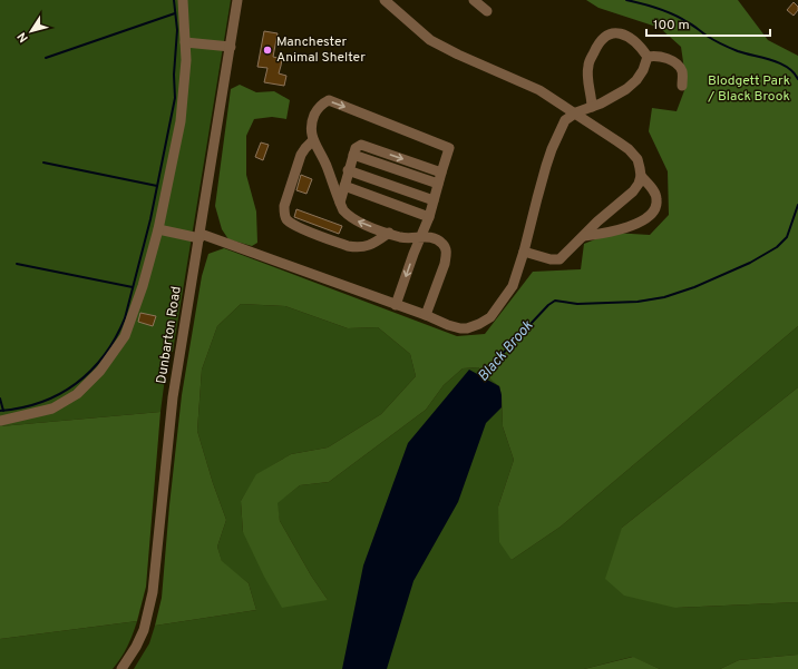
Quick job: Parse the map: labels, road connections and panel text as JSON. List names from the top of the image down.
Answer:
{
  "streets": {
    "street": ["Dunbarton Road"]
  },
  "water": ["Black Brook"],
  "parks": ["Blodgett Park / Black Brook"],
  "places": ["Manchester Animal Shelter"],
  "scale_bar": "100 m",
  "north": "bottom left"
}
